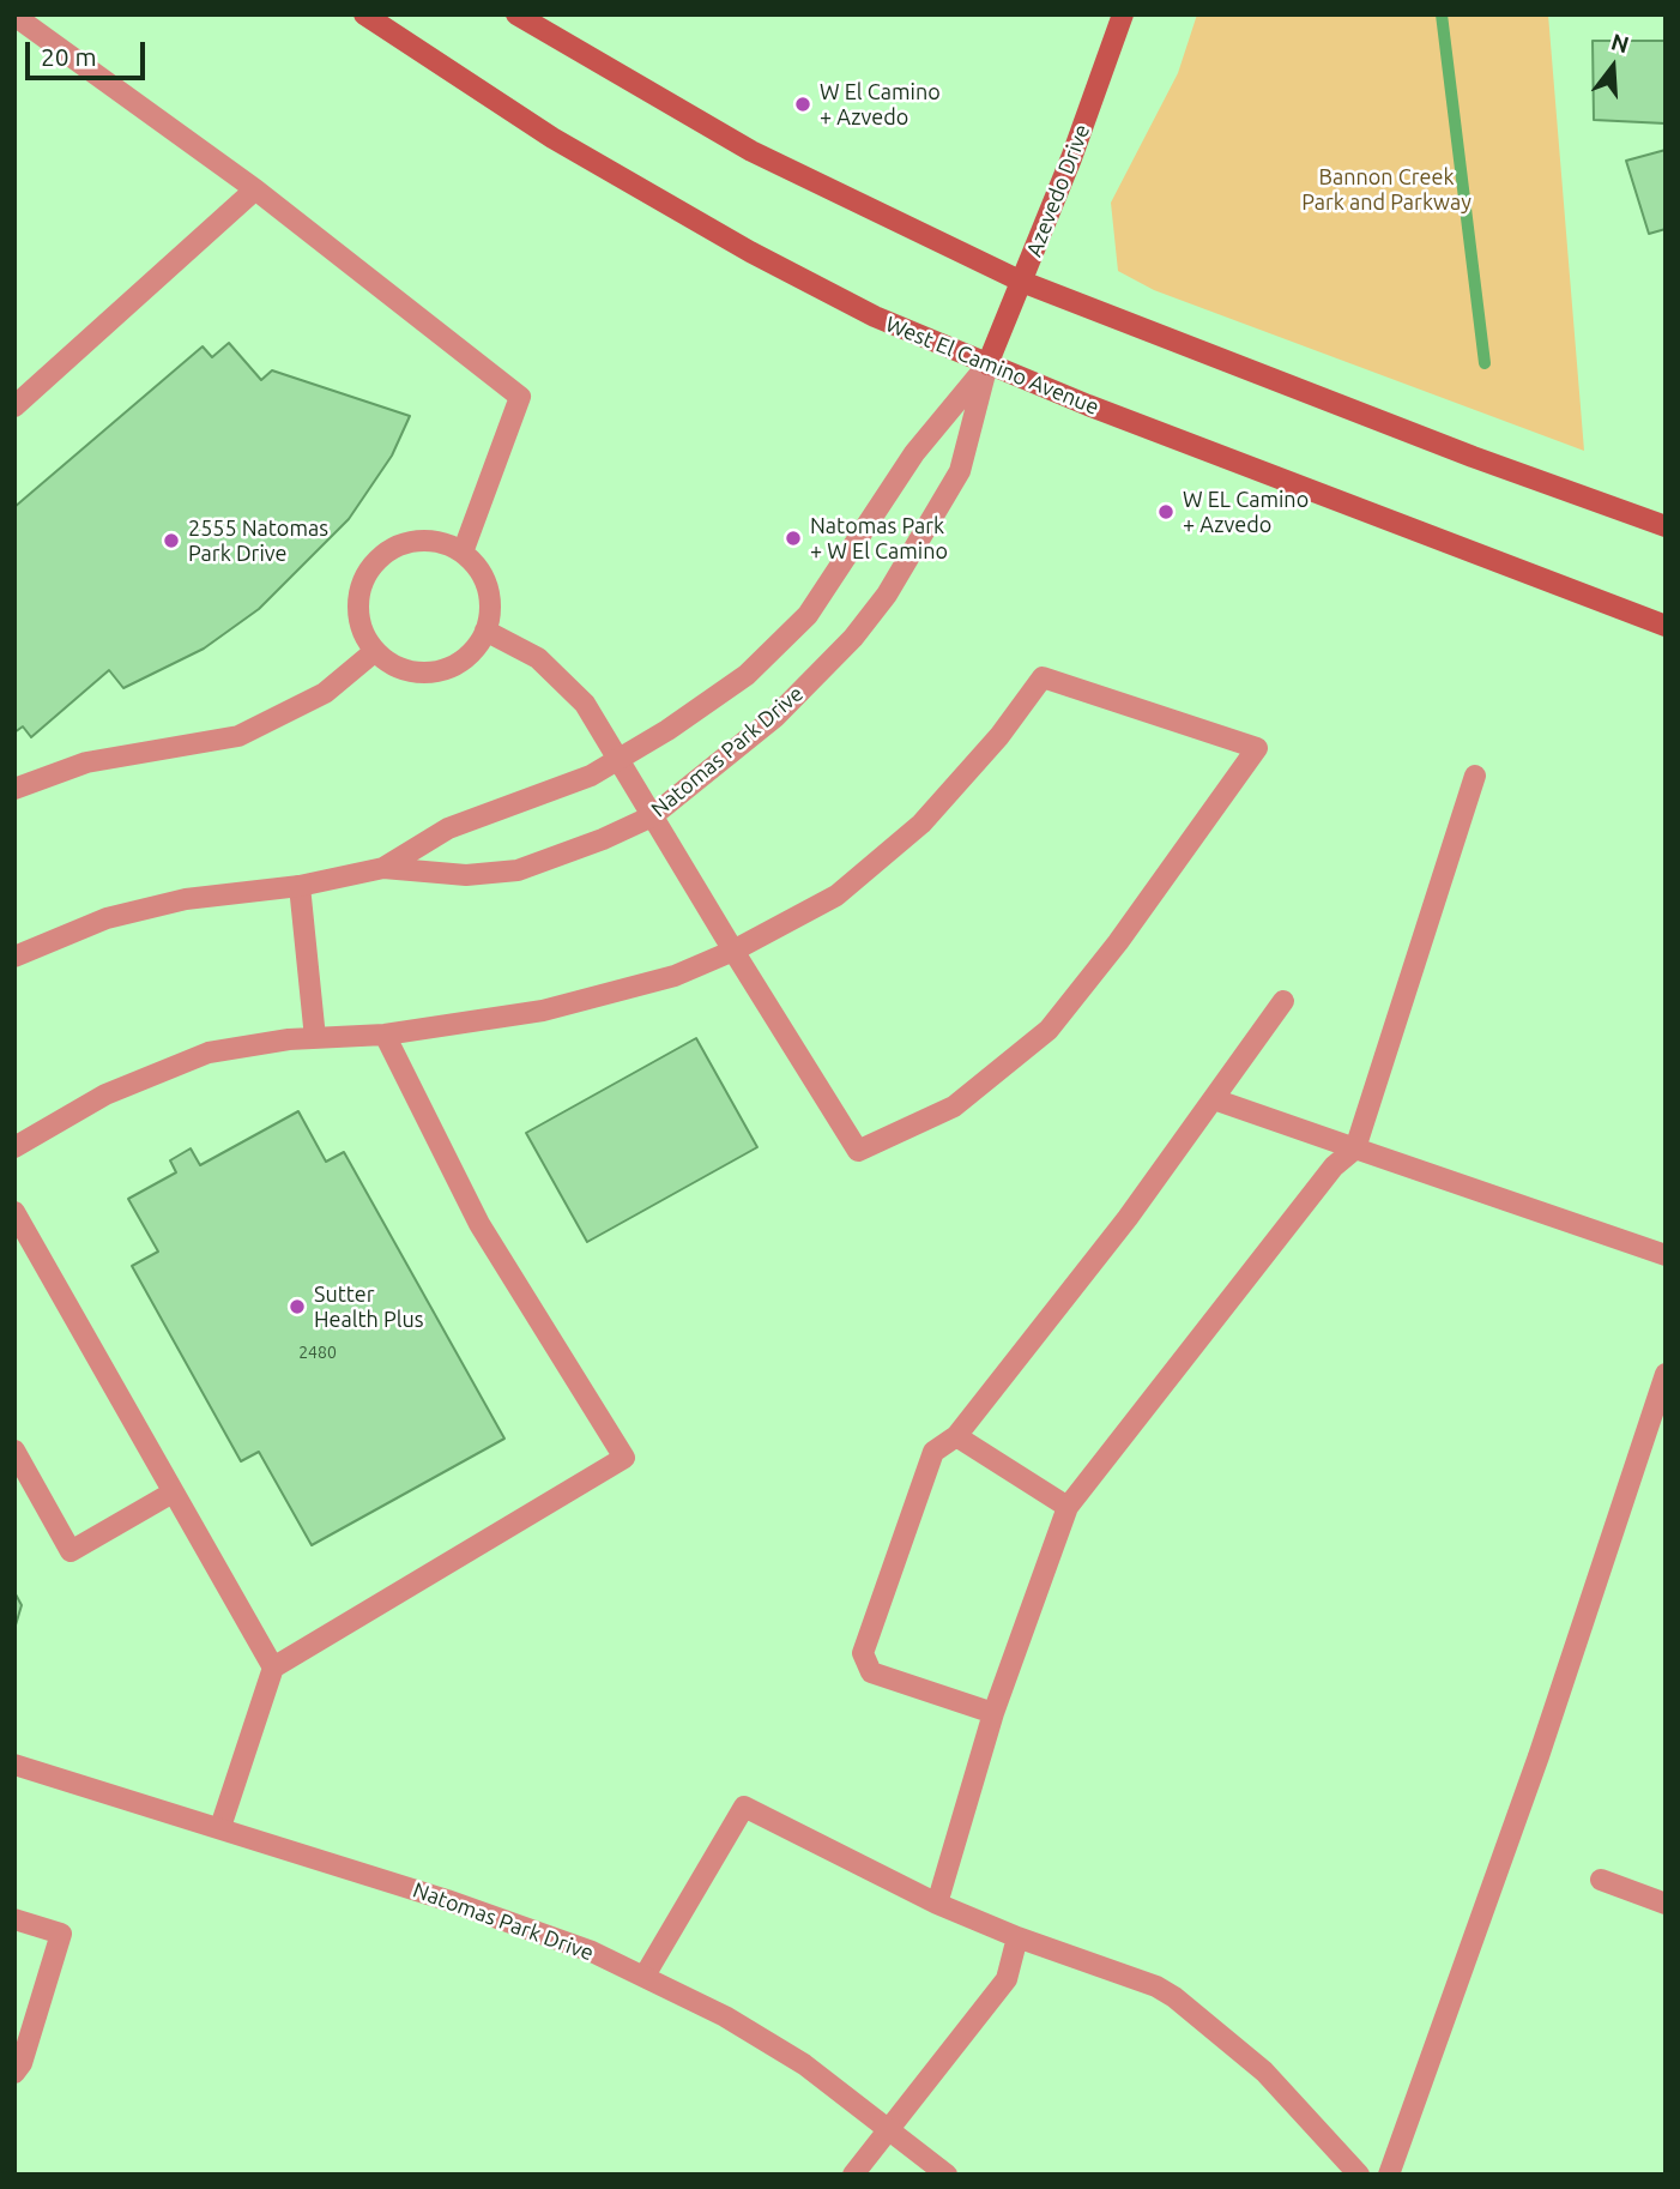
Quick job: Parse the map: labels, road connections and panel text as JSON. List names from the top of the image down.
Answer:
{
  "streets": {
    "main road": ["Azevedo Drive", "West El Camino Avenue"],
    "street": ["Natomas Park Drive"]
  },
  "crossings": [
    ["Azevedo Drive", "West El Camino Avenue"],
    ["Azevedo Drive", "Natomas Park Drive"],
    ["West El Camino Avenue", "Natomas Park Drive"]
  ],
  "parks": ["Bannon Creek Park and Parkway"],
  "places": [
    "W El Camino + Azvedo",
    "W EL Camino + Azvedo",
    "Natomas Park + W El Camino",
    "2555 Natomas Park Drive",
    "Sutter Health Plus"
  ],
  "house_numbers": ["2480"],
  "scale_bar": "20 m",
  "north": "top"
}
